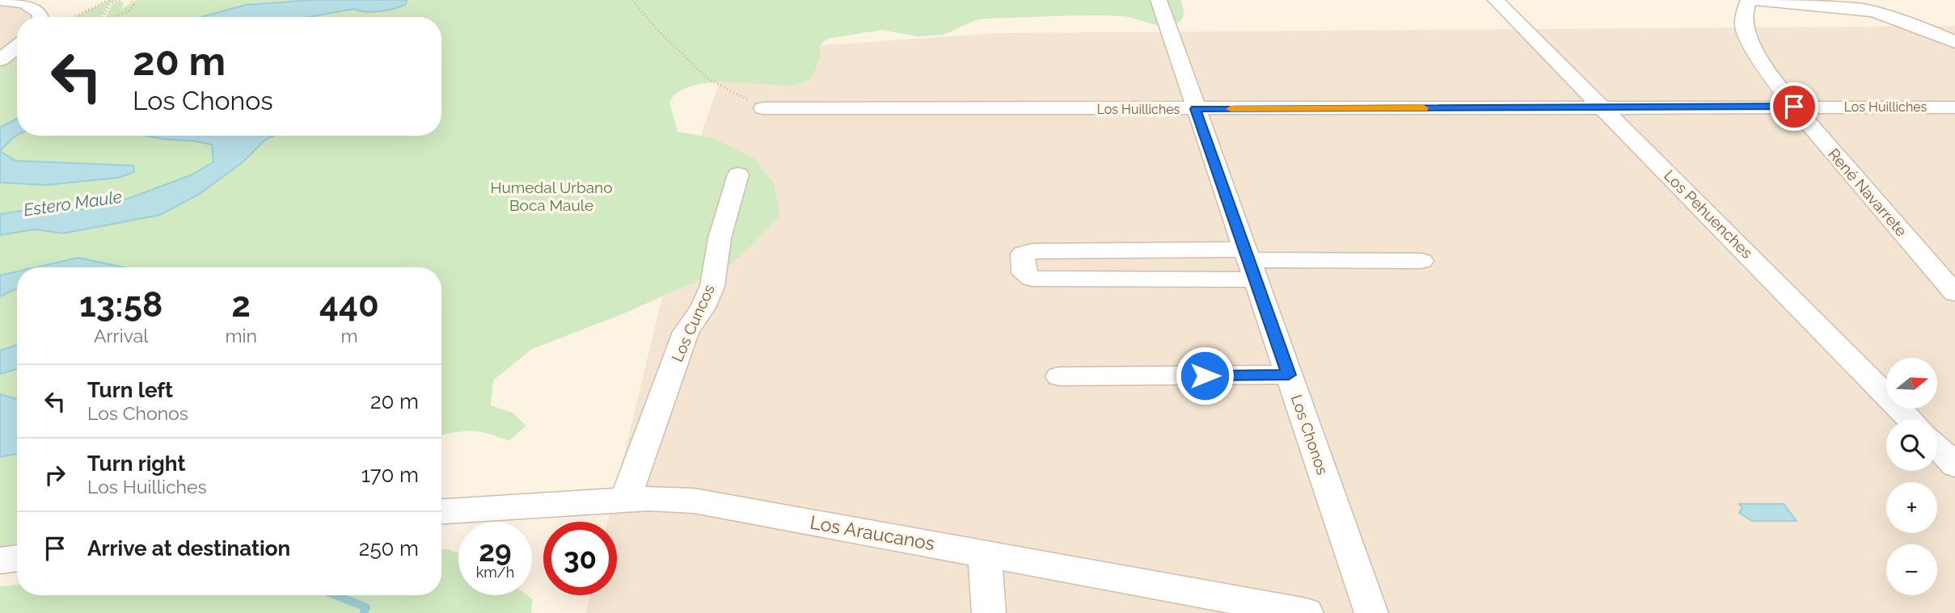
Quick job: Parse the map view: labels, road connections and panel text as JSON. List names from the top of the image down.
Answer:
{
  "streets": {
    "street": [
      "Los Huilliches",
      "René Navarrete",
      "Los Pehuenches",
      "Los Cuncos",
      "Los Chonos",
      "Los Araucanos"
    ]
  },
  "crossings": [
    ["Los Huilliches", "René Navarrete"],
    ["Los Huilliches", "Los Pehuenches"],
    ["Los Huilliches", "Los Chonos"],
    ["Los Cuncos", "Los Araucanos"]
  ],
  "water": ["Estero Maule"],
  "parks": ["Humedal Urbano Boca Maule"],
  "north": "right",
  "page": {
    "turn": ["20 m", "Los Chonos"],
    "eta": [
      "13:58",
      "Arrival",
      "2",
      "min",
      "440",
      "m"
    ],
    "map_buttons": ["+", "−"],
    "list": [
      {
        "name": "Turn left",
        "note": "Los Chonos",
        "value": "20 m"
      },
      {
        "name": "Turn right",
        "note": "Los Huilliches",
        "value": "170 m"
      },
      {
        "name": "Arrive at destination",
        "value": "250 m"
      }
    ],
    "speed": "29 km/h",
    "limit": "30"
  }
}
